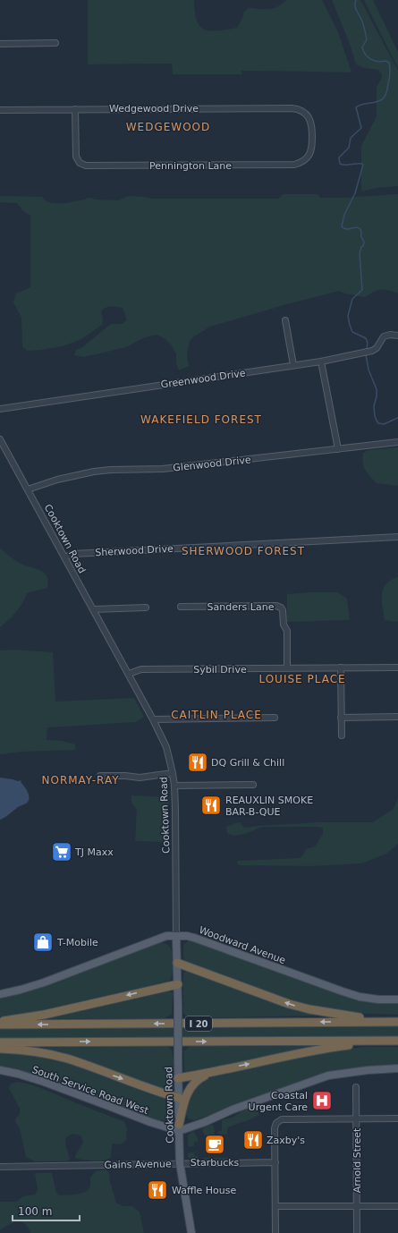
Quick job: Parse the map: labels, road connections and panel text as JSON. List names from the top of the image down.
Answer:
{
  "streets": {
    "highway": ["I 20"],
    "main road": ["Cooktown Road", "Woodward Avenue", "South Service Road West"],
    "street": [
      "Wedgewood Drive",
      "Pennington Lane",
      "Greenwood Drive",
      "Glenwood Drive",
      "Sherwood Drive",
      "Sanders Lane",
      "Sybil Drive",
      "Arnold Street",
      "Gains Avenue"
    ]
  },
  "crossings": [
    ["Wedgewood Drive", "Pennington Lane"],
    ["Glenwood Drive", "Cooktown Road"],
    ["Cooktown Road", "Sherwood Drive"],
    ["Cooktown Road", "Sybil Drive"],
    ["Cooktown Road", "Woodward Avenue"],
    ["Cooktown Road", "South Service Road West"],
    ["Cooktown Road", "Gains Avenue"],
    ["Sanders Lane", "Sybil Drive"]
  ],
  "districts": [
    "WEDGEWOOD",
    "WAKEFIELD FOREST",
    "SHERWOOD FOREST",
    "LOUISE PLACE",
    "CAITLIN PLACE",
    "NORMAY-RAY"
  ],
  "places": {
    "restaurant": [
      "DQ Grill & Chill",
      "REAUXLIN SMOKE BAR-B-QUE",
      "Zaxby's",
      "Waffle House"
    ],
    "supermarket": ["TJ Maxx"],
    "shop": ["T-Mobile"],
    "hospital": ["Coastal Urgent Care"],
    "cafe": ["Starbucks"]
  },
  "scale_bar": "100 m"
}
